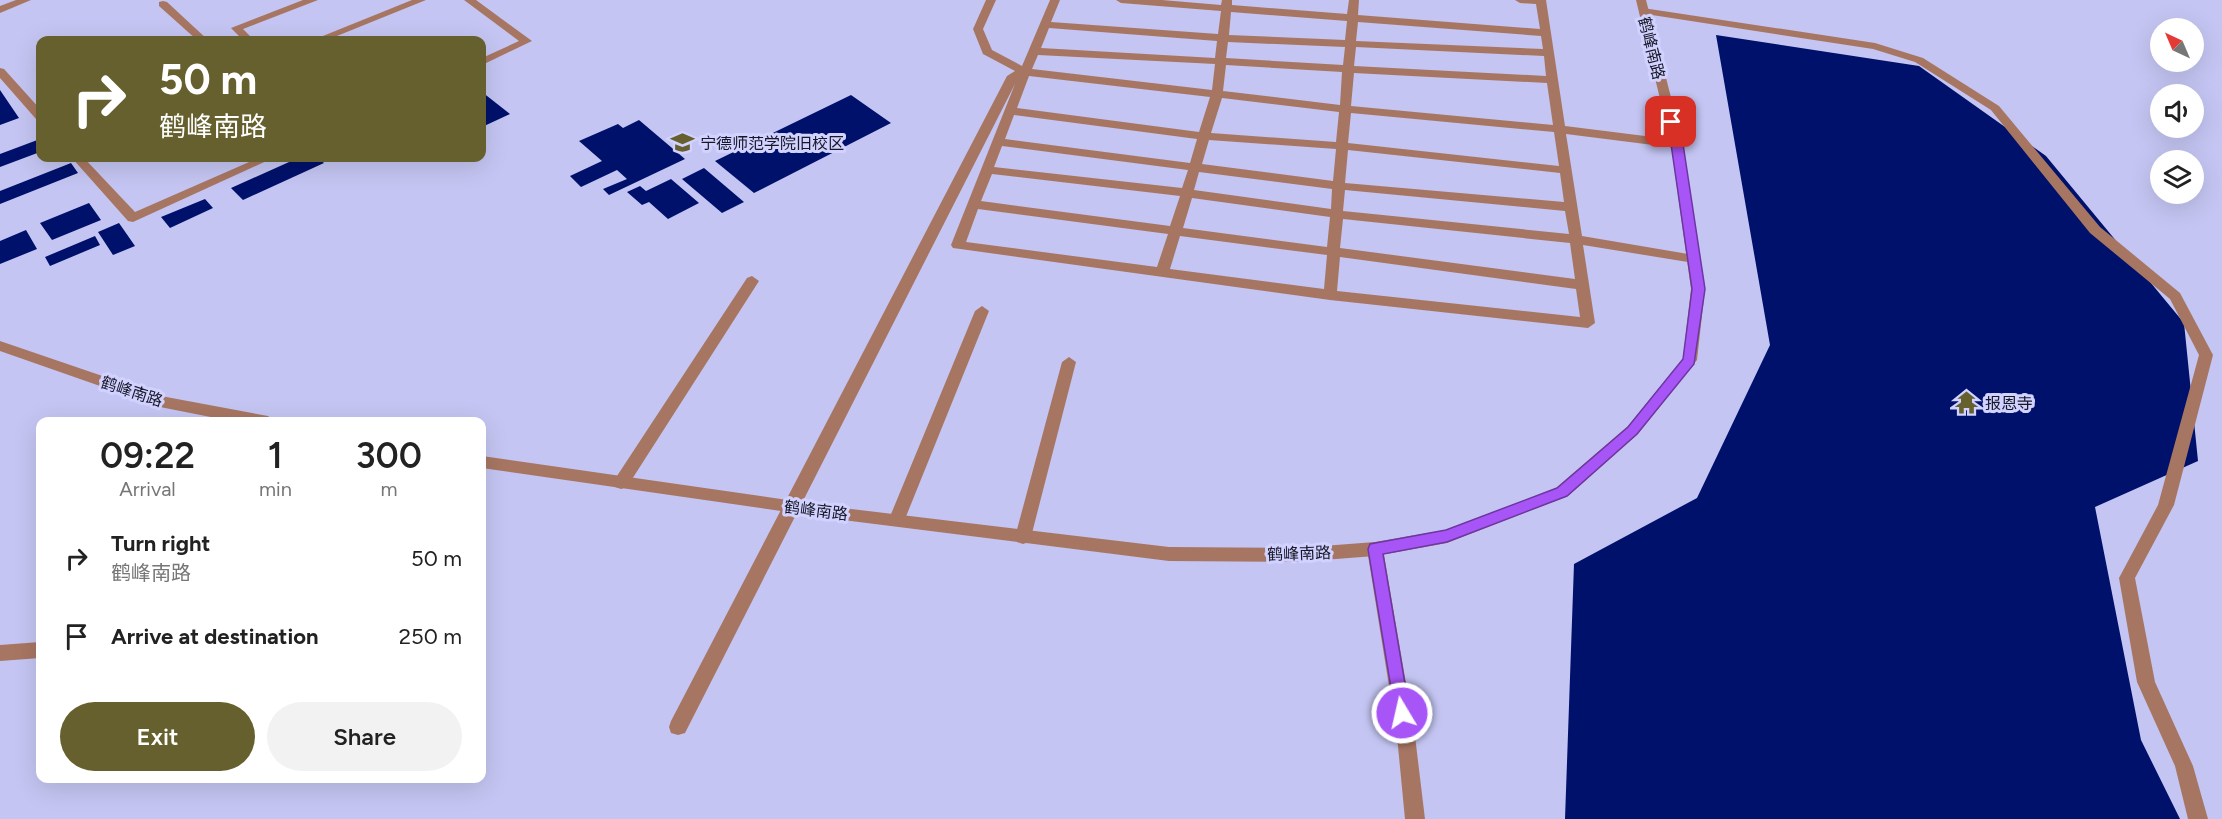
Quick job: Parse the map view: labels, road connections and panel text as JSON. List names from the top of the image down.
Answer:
{
  "streets": {
    "street": ["鹤峰南路"]
  },
  "places": {
    "school or university": ["宁德师范学院旧校区"],
    "temple": ["报恩寺"]
  },
  "north": "top left",
  "page": {
    "turn": ["50 m", "鹤峰南路"],
    "eta": [
      "09:22",
      "Arrival",
      "1",
      "min",
      "300",
      "m"
    ],
    "list": [
      {
        "name": "Turn right",
        "note": "鹤峰南路",
        "value": "50 m"
      },
      {
        "name": "Arrive at destination",
        "value": "250 m"
      }
    ],
    "buttons": ["Exit", "Share"]
  }
}
